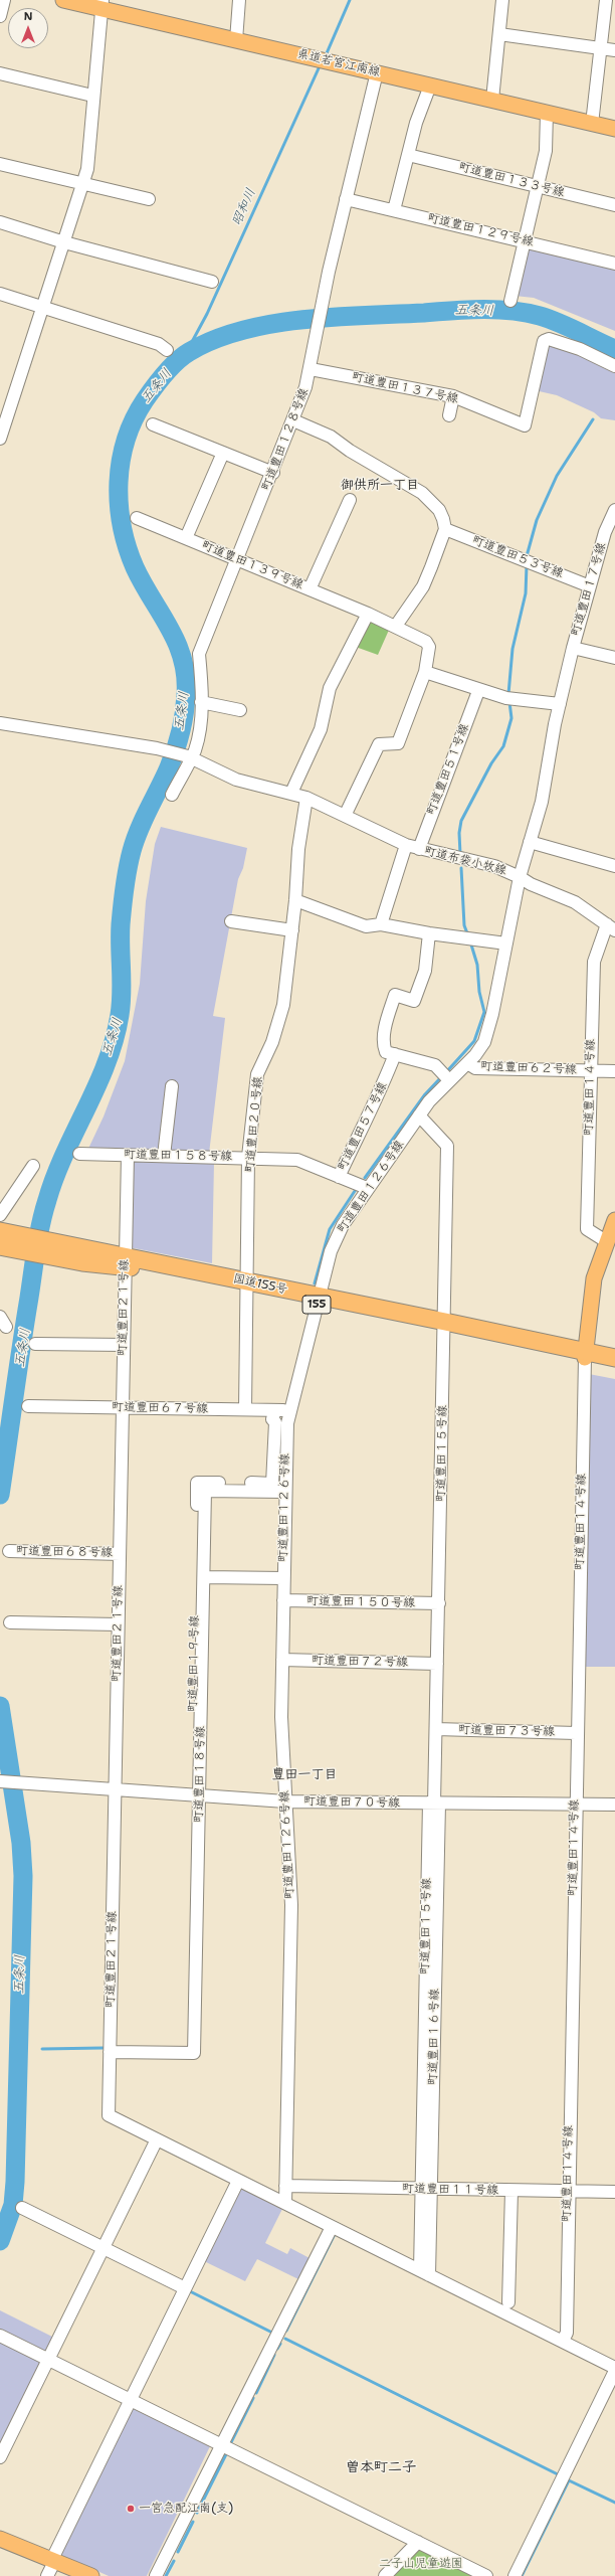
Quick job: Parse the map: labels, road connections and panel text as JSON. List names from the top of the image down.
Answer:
{
  "streets": {
    "highway": ["国道155号", "155"],
    "main road": ["県道若宮江南線"],
    "street": [
      "町道豊田１３３号線",
      "町道豊田１２９号線",
      "町道豊田１３７号線",
      "町道豊田１２８号線",
      "町道豊田５３号線",
      "町道豊田１３９号線",
      "町道豊田１７号線",
      "町道豊田５１号線",
      "町道布袋小牧線",
      "町道豊田６２号線",
      "町道豊田１４号線",
      "町道豊田２０号線",
      "町道豊田５７号線",
      "町道豊田１５８号線",
      "町道豊田１２６号線",
      "町道豊田２１号線",
      "町道豊田６７号線",
      "町道豊田１５号線",
      "町道豊田６８号線",
      "町道豊田１５０号線",
      "町道豊田７２号線",
      "町道豊田１９号線",
      "町道豊田７３号線",
      "町道豊田１８号線",
      "町道豊田７０号線",
      "町道豊田１１号線"
    ]
  },
  "crossings": [
    ["県道若宮江南線", "町道豊田１２８号線"],
    ["町道豊田１２９号線", "町道豊田１２８号線"],
    ["町道豊田１３７号線", "町道豊田１２８号線"],
    ["町道豊田１２８号線", "町道豊田１３９号線"],
    ["町道豊田１２８号線", "町道布袋小牧線"],
    ["町道豊田５３号線", "町道豊田１７号線"],
    ["町道豊田１７号線", "町道布袋小牧線"],
    ["町道豊田５１号線", "町道布袋小牧線"],
    ["町道布袋小牧線", "町道豊田２０号線"],
    ["町道布袋小牧線", "町道豊田１２６号線"],
    ["町道豊田６２号線", "町道豊田１４号線"],
    ["町道豊田６２号線", "町道豊田１２６号線"],
    ["町道豊田１４号線", "国道155号"],
    ["町道豊田１４号線", "町道豊田７３号線"],
    ["町道豊田１４号線", "町道豊田７０号線"],
    ["町道豊田１４号線", "町道豊田１１号線"],
    ["町道豊田２０号線", "町道豊田１５８号線"],
    ["町道豊田２０号線", "国道155号"],
    ["町道豊田２０号線", "町道豊田６７号線"],
    ["町道豊田５７号線", "町道豊田１５８号線"],
    ["町道豊田１５８号線", "町道豊田１２６号線"],
    ["町道豊田１５８号線", "町道豊田２１号線"],
    ["町道豊田１２６号線", "国道155号"],
    ["町道豊田１２６号線", "町道豊田６７号線"],
    ["町道豊田１２６号線", "町道豊田１５号線"],
    ["町道豊田１２６号線", "町道豊田１５０号線"],
    ["町道豊田１２６号線", "町道豊田７２号線"],
    ["町道豊田１２６号線", "町道豊田１８号線"],
    ["町道豊田１２６号線", "町道豊田７０号線"],
    ["町道豊田１２６号線", "町道豊田１１号線"],
    ["国道155号", "町道豊田２１号線"],
    ["国道155号", "町道豊田１５号線"],
    ["町道豊田２１号線", "町道豊田６７号線"],
    ["町道豊田２１号線", "町道豊田６８号線"],
    ["町道豊田２１号線", "町道豊田１８号線"],
    ["町道豊田２１号線", "町道豊田７０号線"],
    ["町道豊田６７号線", "町道豊田１９号線"],
    ["町道豊田１５号線", "町道豊田１５０号線"],
    ["町道豊田１５号線", "町道豊田７２号線"],
    ["町道豊田１５号線", "町道豊田７３号線"],
    ["町道豊田１５号線", "町道豊田７０号線"],
    ["町道豊田１５号線", "町道豊田１１号線"],
    ["町道豊田１９号線", "町道豊田１８号線"],
    ["町道豊田１９号線", "町道豊田７０号線"],
    ["町道豊田１８号線", "町道豊田７０号線"]
  ],
  "districts": ["御供所一丁目", "豊田一丁目", "曽本町二子"],
  "water": ["昭和川", "五条川"],
  "parks": ["二子山児童遊園"],
  "places": ["一宮急配江南(支)"],
  "north": "top"
}
